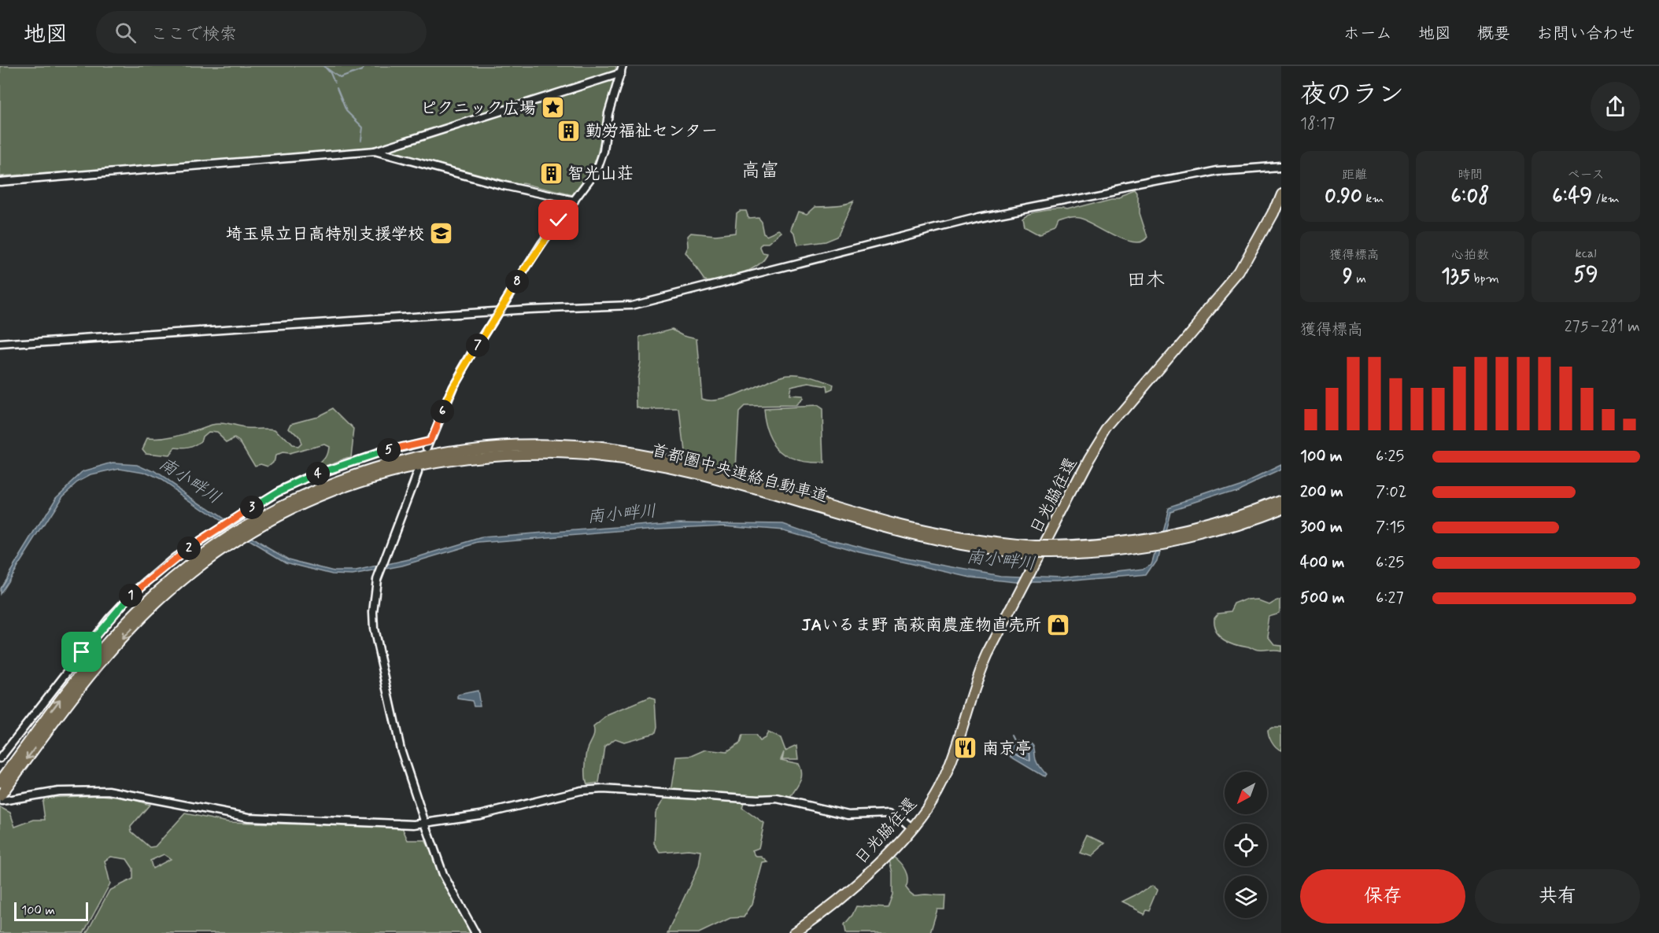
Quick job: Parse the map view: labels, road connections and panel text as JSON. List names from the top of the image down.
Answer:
{
  "streets": {
    "highway": ["首都圏中央連絡自動車道", "日光脇往還"]
  },
  "districts": ["高富", "田木"],
  "water": ["南小畔川"],
  "places": {
    "place": ["ピクニック広場"],
    "building": ["勤労福祉センター", "智光山荘"],
    "school or university": ["埼玉県立日高特別支援学校"],
    "shop": ["JAいるま野 高萩南農産物直売所"],
    "restaurant": ["南京亭"]
  },
  "scale_bar": "100 m",
  "north": "bottom left",
  "page": {
    "header": "地図",
    "search": "ここで検索",
    "nav": [
      "ホーム",
      "地図",
      "概要",
      "お問い合わせ"
    ],
    "heading": ["夜のラン", "18:17"],
    "stats": [
      ["距離", "0.90 km"],
      ["時間", "6:08"],
      ["ペース", "6:49 /km"],
      ["獲得標高", "9 m"],
      ["心拍数", "135 bpm"],
      ["kcal", "59"]
    ],
    "pins": [
      "8",
      "7",
      "6",
      "5",
      "4",
      "3",
      "2",
      "1"
    ],
    "chart": ["獲得標高", "275–281 m"],
    "list": [
      {
        "name": "100 m",
        "note": "6:25"
      },
      {
        "name": "200 m",
        "note": "7:02"
      },
      {
        "name": "300 m",
        "note": "7:15"
      },
      {
        "name": "400 m",
        "note": "6:25"
      },
      {
        "name": "500 m",
        "note": "6:27"
      }
    ],
    "buttons": ["保存", "共有"],
    "scale": "100 m"
  }
}
